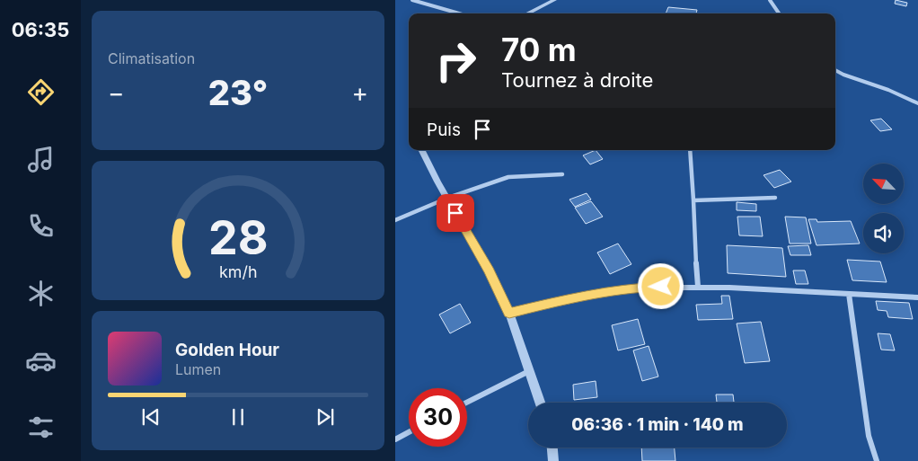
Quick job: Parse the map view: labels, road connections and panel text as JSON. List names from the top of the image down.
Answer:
{
  "north": "top left",
  "page": {
    "tabs": "06:35",
    "tile": "Climatisation",
    "turn": ["70 m", "Tournez à droite"],
    "heat": ["−", "23°", "+"],
    "then": "Puis",
    "song": ["Golden Hour", "Lumen"],
    "limit": "30",
    "trip": "06:36 · 1 min · 140 m",
    "gauge": ["28", "km/h"]
  }
}
